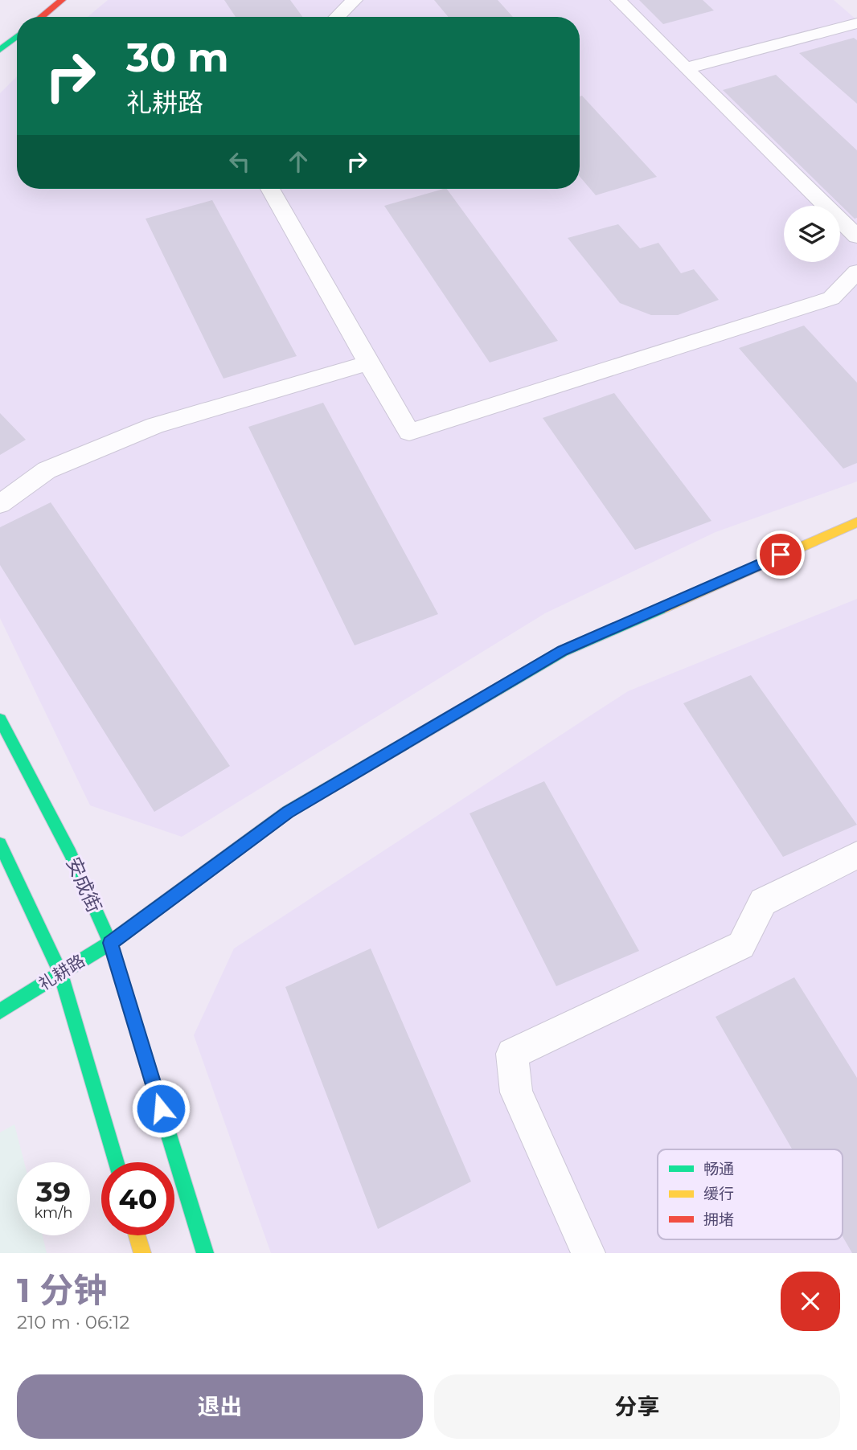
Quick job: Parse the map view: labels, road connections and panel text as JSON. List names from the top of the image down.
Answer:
{
  "streets": {
    "street": ["安成街", "礼耕路"]
  },
  "crossings": [
    ["安成街", "礼耕路"]
  ],
  "legend": ["畅通", "缓行", "拥堵"],
  "page": {
    "turn": ["30 m", "礼耕路"],
    "speed": "39 km/h",
    "limit": "40",
    "heading": ["1 分钟", "210 m · 06:12"],
    "buttons": ["退出", "分享"]
  }
}
